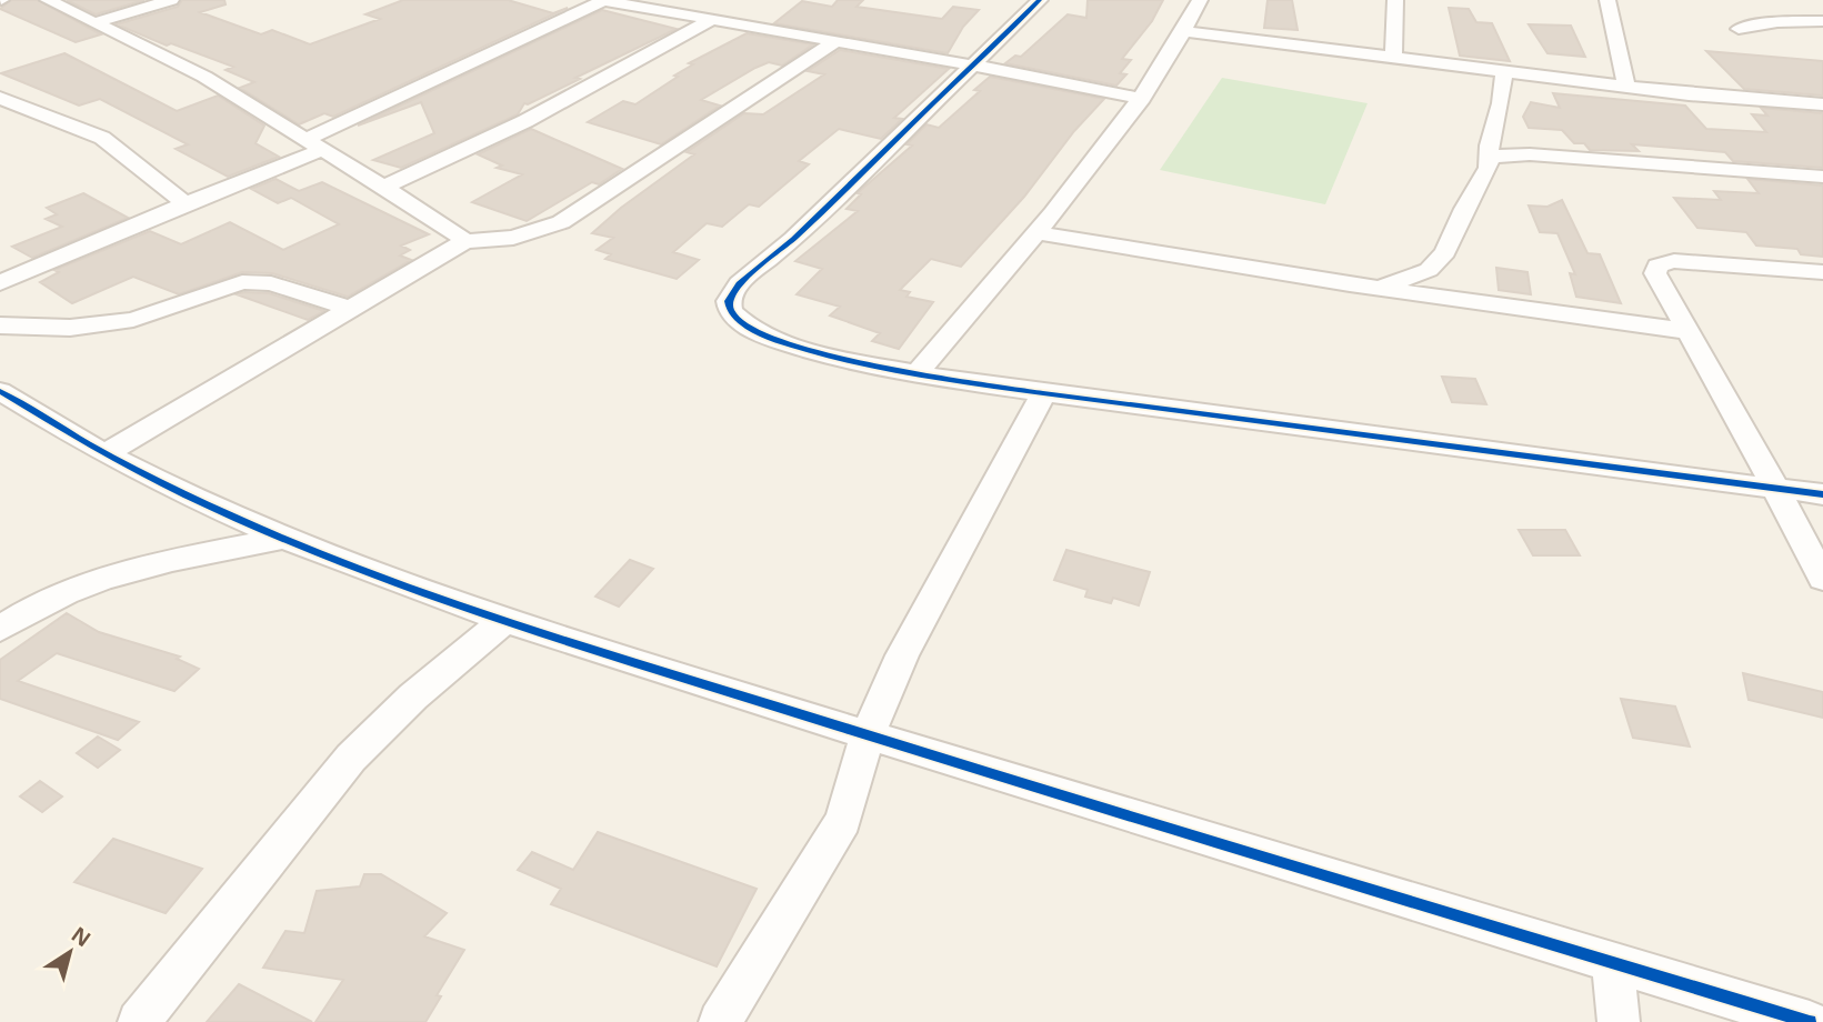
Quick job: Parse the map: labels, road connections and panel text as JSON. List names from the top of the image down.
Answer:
{
  "north": "top right"
}
